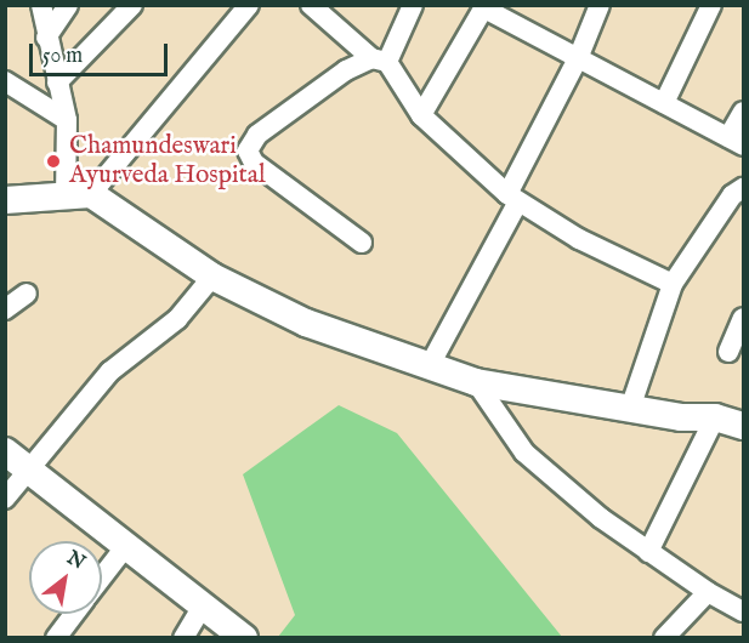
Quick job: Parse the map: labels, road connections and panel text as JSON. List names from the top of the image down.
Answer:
{
  "places": ["Chamundeswari Ayurveda Hospital"],
  "scale_bar": "50 m",
  "north": "top right"
}
